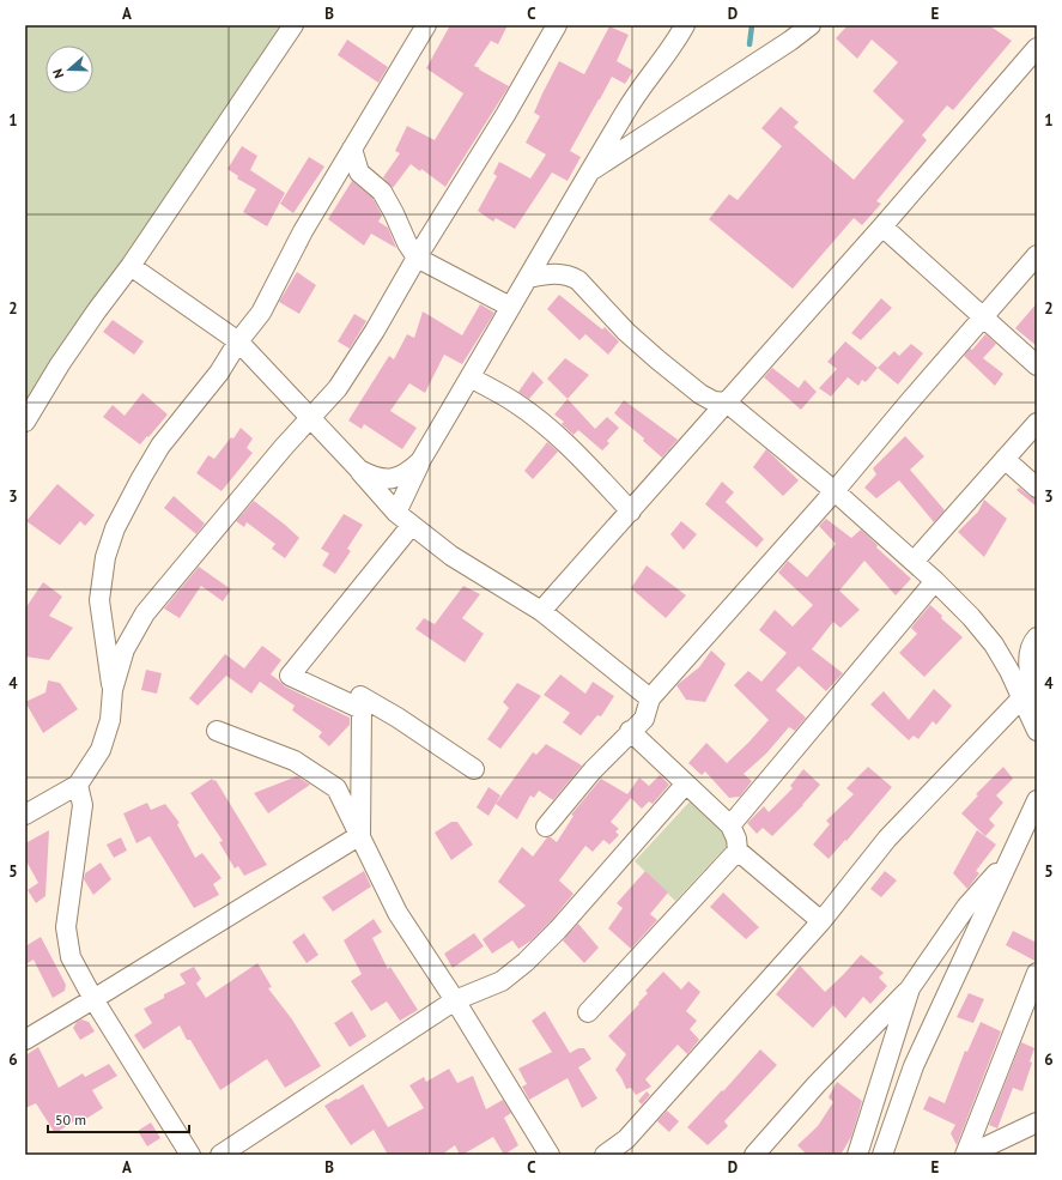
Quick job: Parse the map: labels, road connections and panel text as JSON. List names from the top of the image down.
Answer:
{
  "scale_bar": "50 m",
  "north": "left",
  "grid": {
    "columns": [
      "A",
      "B",
      "C",
      "D",
      "E"
    ],
    "rows": [
      "1",
      "2",
      "3",
      "4",
      "5",
      "6"
    ]
  }
}
